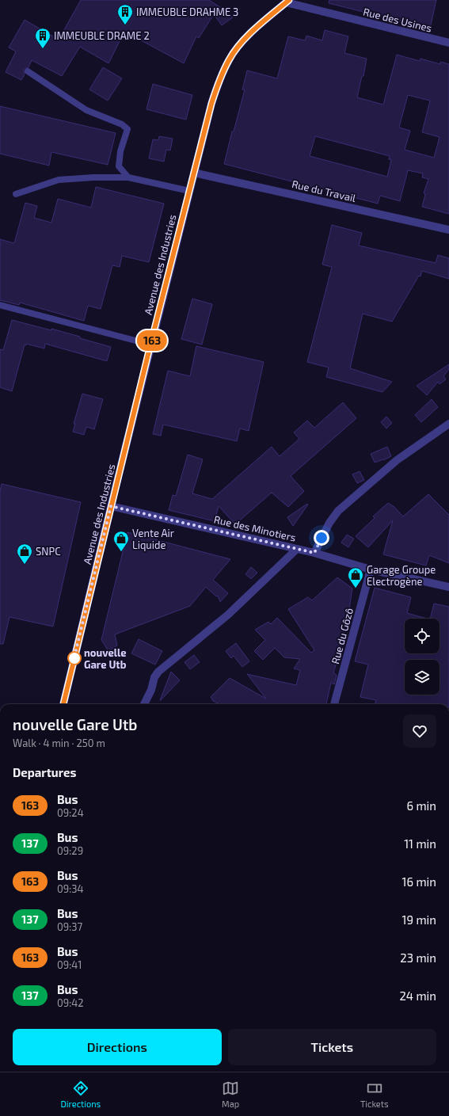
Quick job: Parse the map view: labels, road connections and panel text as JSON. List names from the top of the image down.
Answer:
{
  "streets": {
    "street": [
      "Rue des Usines",
      "Rue du Travail",
      "Avenue des Industries",
      "Rue des Minotiers",
      "Rue du Gôzô"
    ]
  },
  "crossings": [
    ["Rue des Usines", "Avenue des Industries"],
    ["Rue du Travail", "Avenue des Industries"],
    ["Avenue des Industries", "Rue des Minotiers"],
    ["Rue des Minotiers", "Rue du Gôzô"]
  ],
  "places": {
    "building": ["IMMEUBLE DRAHME 3", "IMMEUBLE DRAME 2"],
    "shop": ["Vente Air Liquide", "SNPC", "Garage Groupe Electrogène"],
    "other": ["nouvelle Gare Utb"]
  },
  "lines": ["bus line 163"],
  "page": {
    "on_map": "163",
    "heading": [
      ["nouvelle Gare Utb", "Walk · 4 min · 250 m"],
      "Departures"
    ],
    "list": [
      {
        "mark": "163",
        "name": "Bus",
        "note": "09:24",
        "value": "6 min"
      },
      {
        "mark": "137",
        "name": "Bus",
        "note": "09:29",
        "value": "11 min"
      },
      {
        "mark": "163",
        "name": "Bus",
        "note": "09:34",
        "value": "16 min"
      },
      {
        "mark": "137",
        "name": "Bus",
        "note": "09:37",
        "value": "19 min"
      },
      {
        "mark": "163",
        "name": "Bus",
        "note": "09:41",
        "value": "23 min"
      },
      {
        "mark": "137",
        "name": "Bus",
        "note": "09:42",
        "value": "24 min"
      }
    ],
    "buttons": ["Directions", "Tickets"],
    "tabs": ["Directions", "Map", "Tickets"]
  }
}
